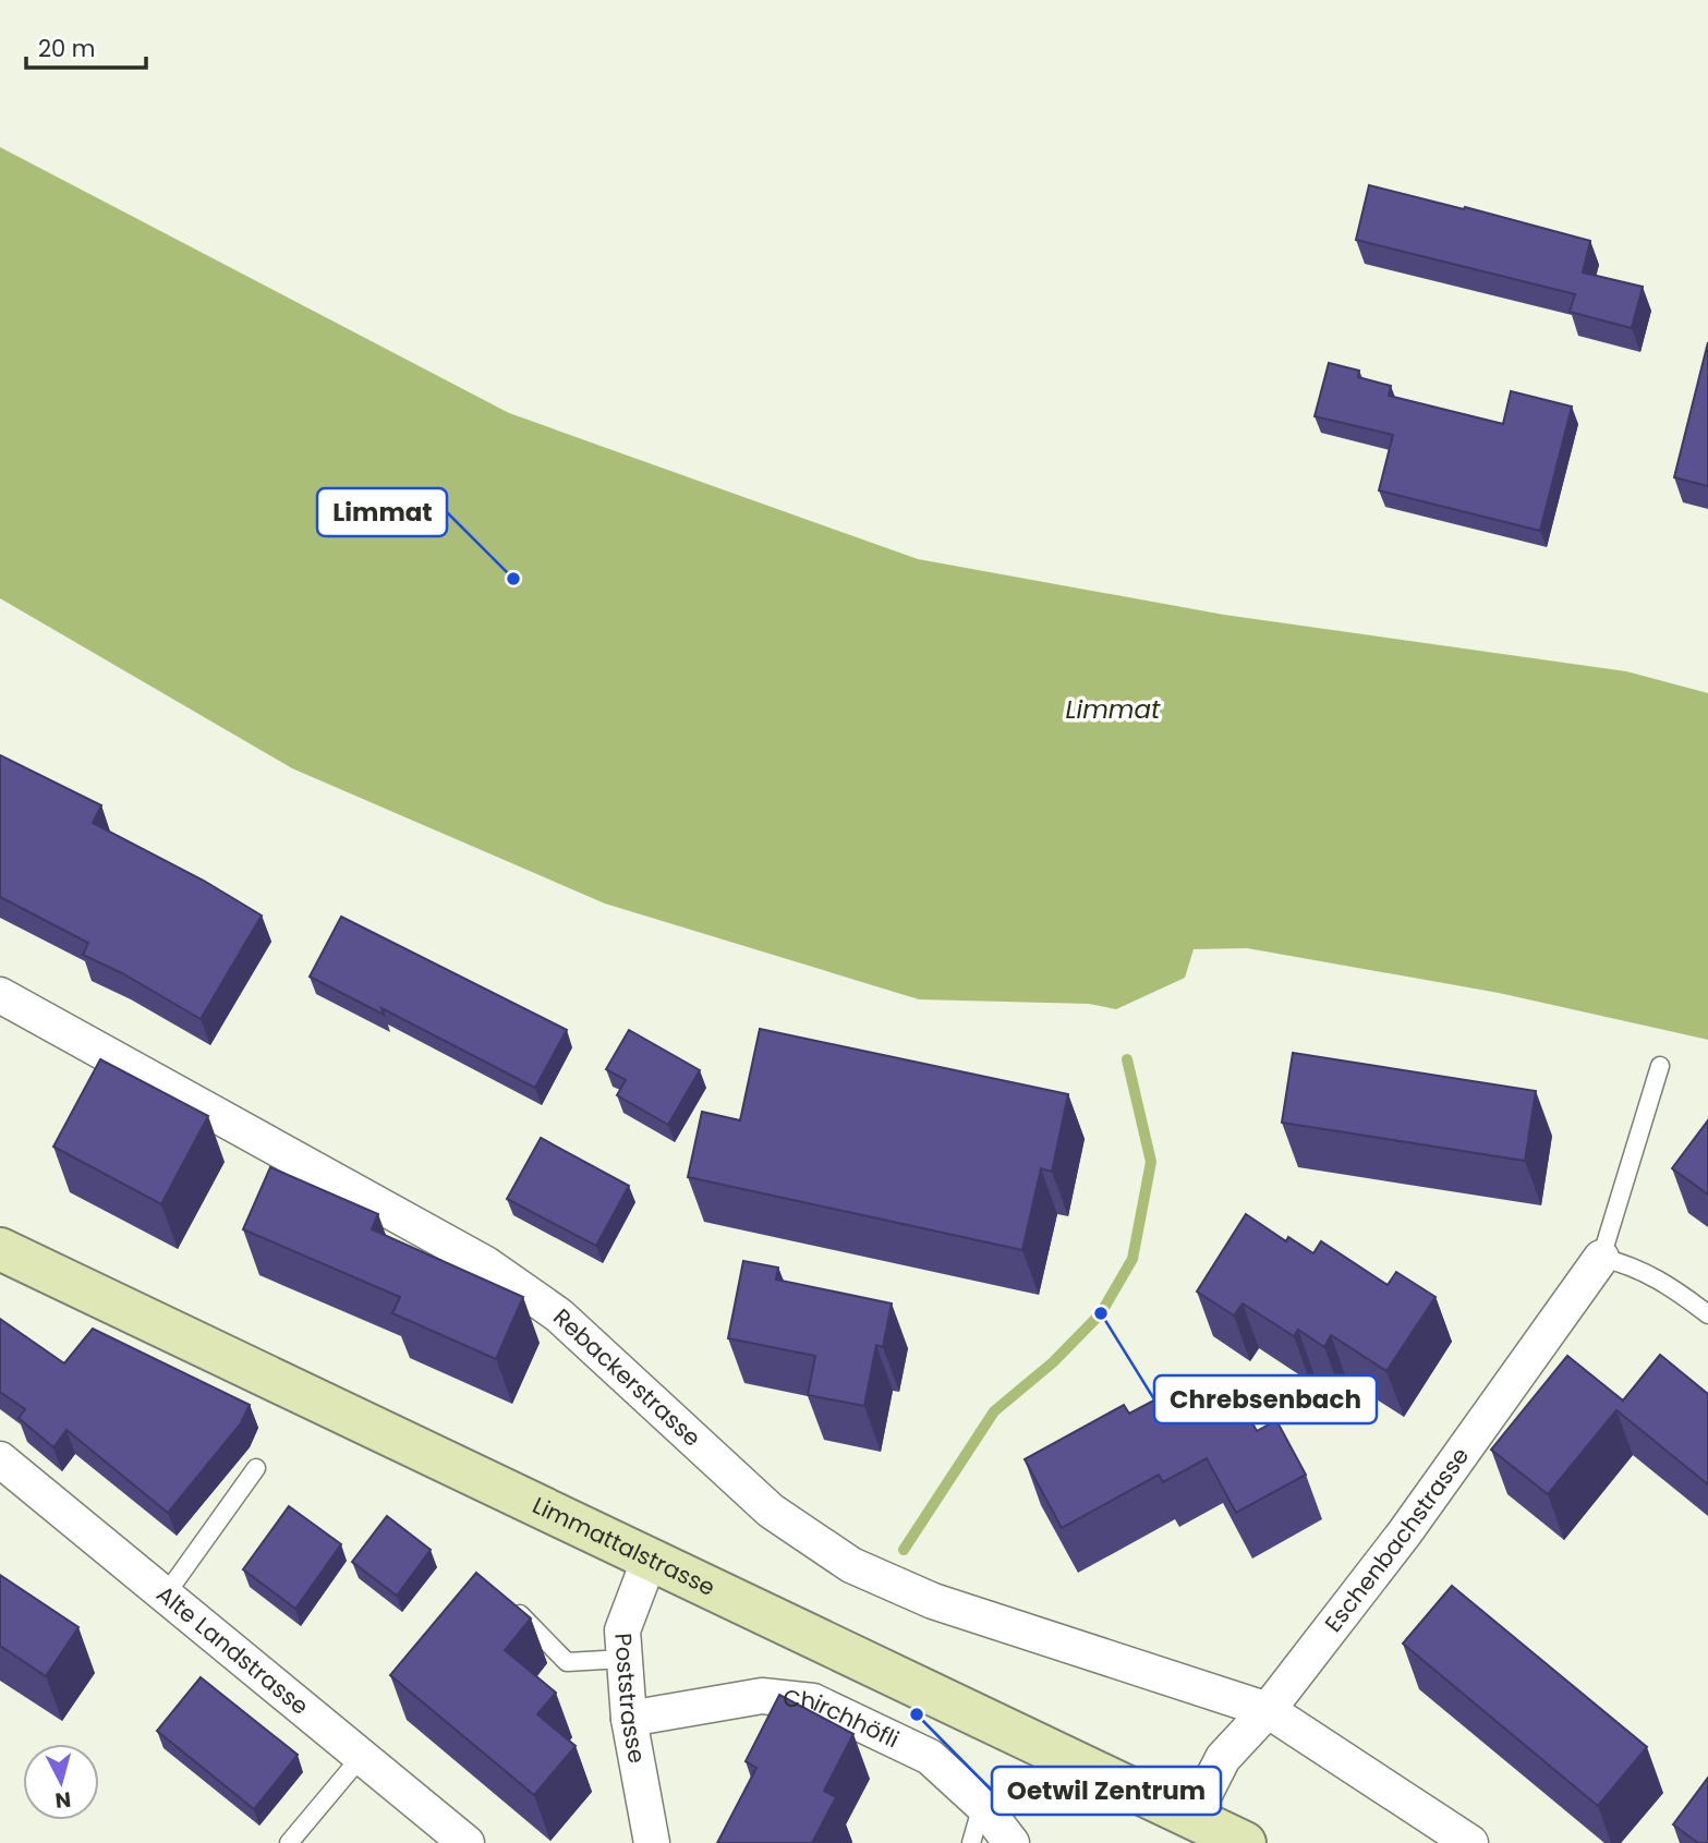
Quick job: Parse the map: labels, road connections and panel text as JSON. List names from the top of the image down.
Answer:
{
  "streets": {
    "main road": ["Limmattalstrasse"],
    "street": [
      "Rebackerstrasse",
      "Eschenbachstrasse",
      "Alte Landstrasse",
      "Poststrasse",
      "Chirchhöfli"
    ]
  },
  "crossings": [
    ["Rebackerstrasse", "Eschenbachstrasse"],
    ["Eschenbachstrasse", "Limmattalstrasse"],
    ["Limmattalstrasse", "Poststrasse"],
    ["Poststrasse", "Chirchhöfli"]
  ],
  "water": ["Limmat"],
  "places": ["Limmat", "Chrebsenbach", "Oetwil Zentrum"],
  "scale_bar": "20 m",
  "north": "bottom"
}
